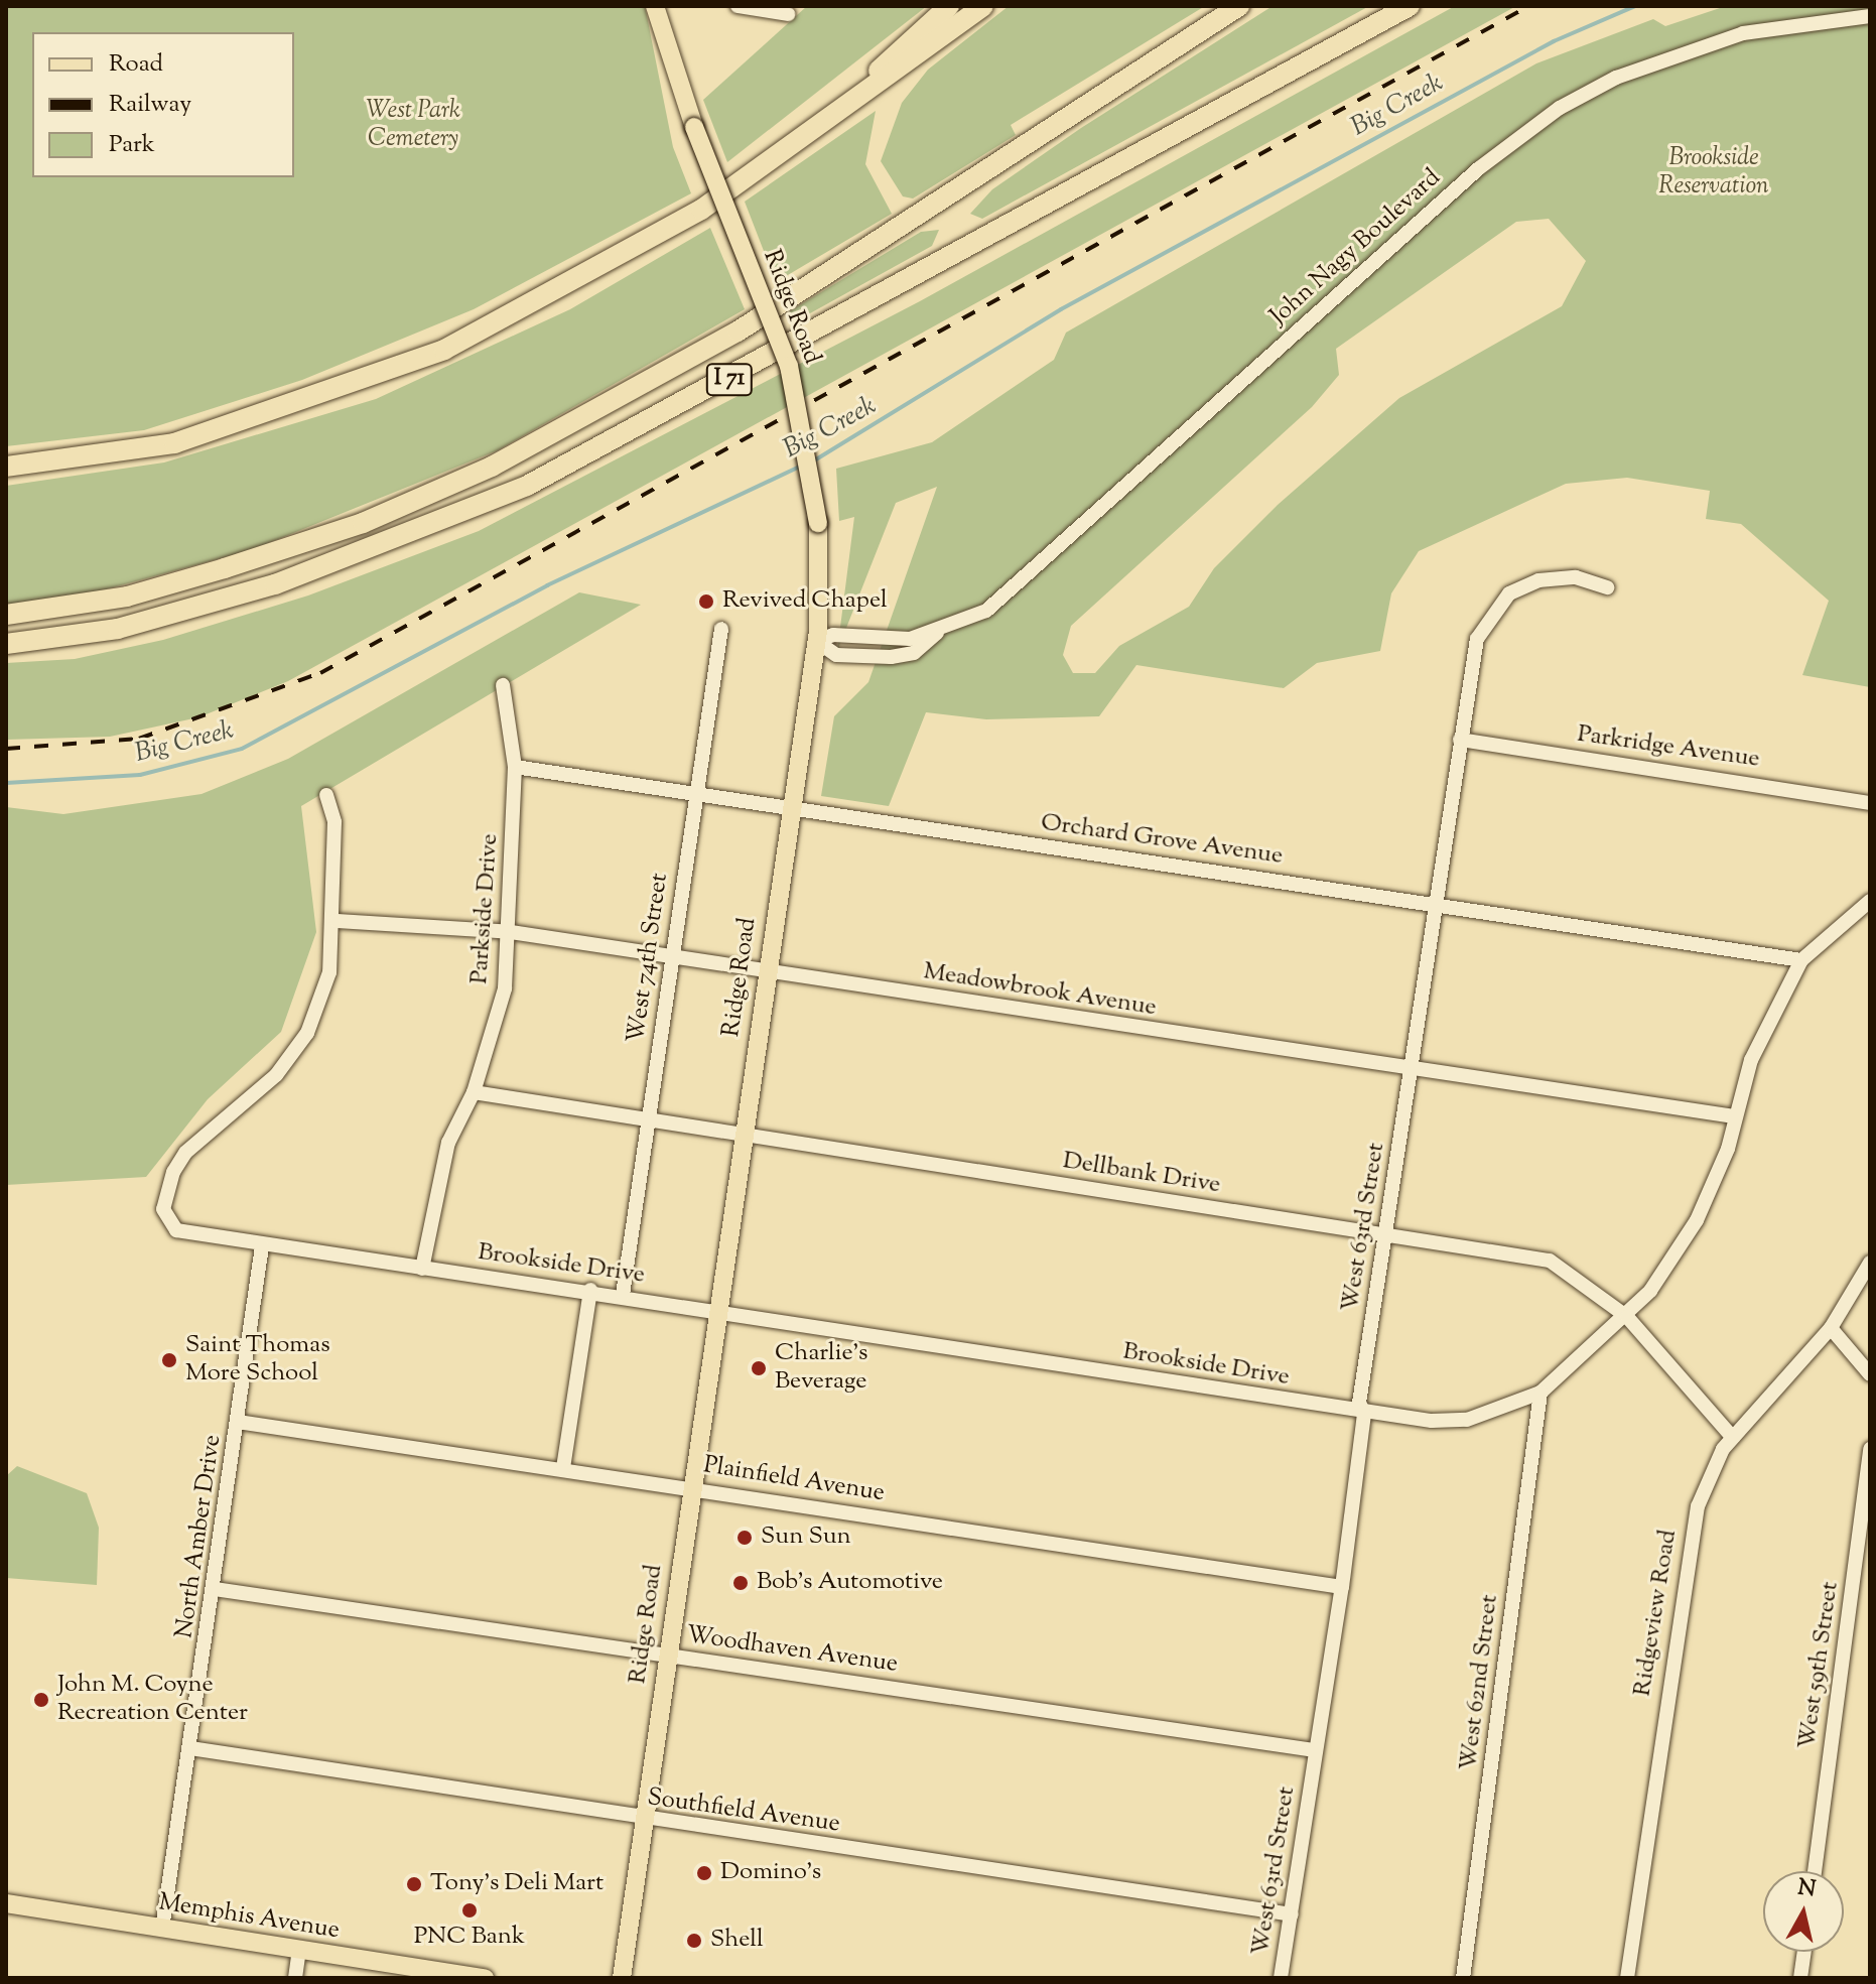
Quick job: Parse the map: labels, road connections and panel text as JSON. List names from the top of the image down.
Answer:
{
  "streets": {
    "highway": ["I 71"],
    "main road": ["Ridge Road", "Memphis Avenue"],
    "street": [
      "John Nagy Boulevard",
      "Parkridge Avenue",
      "Orchard Grove Avenue",
      "Parkside Drive",
      "West 74th Street",
      "Meadowbrook Avenue",
      "Dellbank Drive",
      "West 63rd Street",
      "Brookside Drive",
      "Plainfield Avenue",
      "North Amber Drive",
      "Ridgeview Road",
      "Woodhaven Avenue",
      "West 59th Street",
      "West 62nd Street",
      "Southfield Avenue"
    ]
  },
  "crossings": [
    ["John Nagy Boulevard", "Ridge Road"],
    ["Ridge Road", "Orchard Grove Avenue"],
    ["Ridge Road", "Meadowbrook Avenue"],
    ["Ridge Road", "Dellbank Drive"],
    ["Ridge Road", "Brookside Drive"],
    ["Ridge Road", "Plainfield Avenue"],
    ["Ridge Road", "Woodhaven Avenue"],
    ["Ridge Road", "Southfield Avenue"],
    ["Parkridge Avenue", "West 63rd Street"],
    ["Orchard Grove Avenue", "Parkside Drive"],
    ["Orchard Grove Avenue", "West 74th Street"],
    ["Orchard Grove Avenue", "West 63rd Street"],
    ["Orchard Grove Avenue", "Brookside Drive"],
    ["Parkside Drive", "Meadowbrook Avenue"],
    ["Parkside Drive", "Dellbank Drive"],
    ["Parkside Drive", "Brookside Drive"],
    ["West 74th Street", "Meadowbrook Avenue"],
    ["West 74th Street", "Dellbank Drive"],
    ["West 74th Street", "Brookside Drive"],
    ["Meadowbrook Avenue", "West 63rd Street"],
    ["Meadowbrook Avenue", "Brookside Drive"],
    ["Dellbank Drive", "West 63rd Street"],
    ["Dellbank Drive", "Brookside Drive"],
    ["Dellbank Drive", "Ridgeview Road"],
    ["West 63rd Street", "Brookside Drive"],
    ["West 63rd Street", "Plainfield Avenue"],
    ["West 63rd Street", "Woodhaven Avenue"],
    ["West 63rd Street", "Southfield Avenue"],
    ["Brookside Drive", "North Amber Drive"],
    ["Brookside Drive", "West 62nd Street"],
    ["Plainfield Avenue", "North Amber Drive"],
    ["North Amber Drive", "Woodhaven Avenue"],
    ["North Amber Drive", "Southfield Avenue"],
    ["North Amber Drive", "Memphis Avenue"]
  ],
  "water": ["Big Creek"],
  "parks": ["West Park Cemetery", "Brookside Reservation"],
  "places": [
    "Revived Chapel",
    "Saint Thomas More School",
    "Charlie's Beverage",
    "Sun Sun",
    "Bob's Automotive",
    "John M. Coyne Recreation Center",
    "Domino's",
    "Tony's Deli Mart",
    "PNC Bank",
    "Shell"
  ],
  "legend": ["Road", "Railway", "Park"],
  "north": "top"
}
